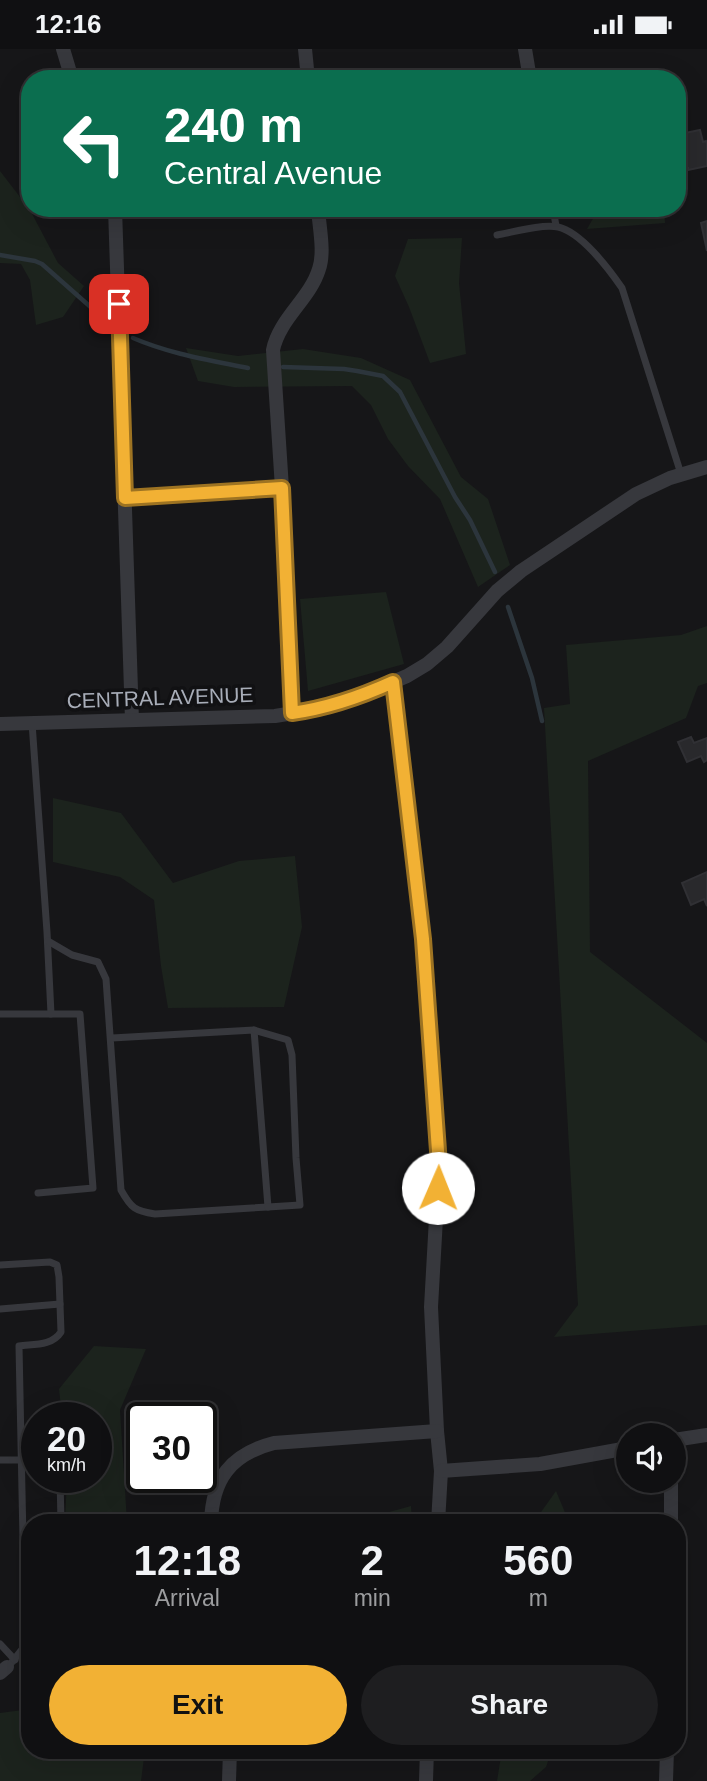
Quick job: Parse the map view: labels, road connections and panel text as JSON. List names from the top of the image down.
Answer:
{
  "streets": {
    "street": ["CENTRAL AVENUE"]
  },
  "page": {
    "status": "12:16",
    "turn": ["240 m", "Central Avenue"],
    "speed": "20 km/h",
    "limit": "30",
    "eta": [
      "12:18",
      "Arrival",
      "2",
      "min",
      "560",
      "m"
    ],
    "buttons": ["Exit", "Share"]
  }
}
